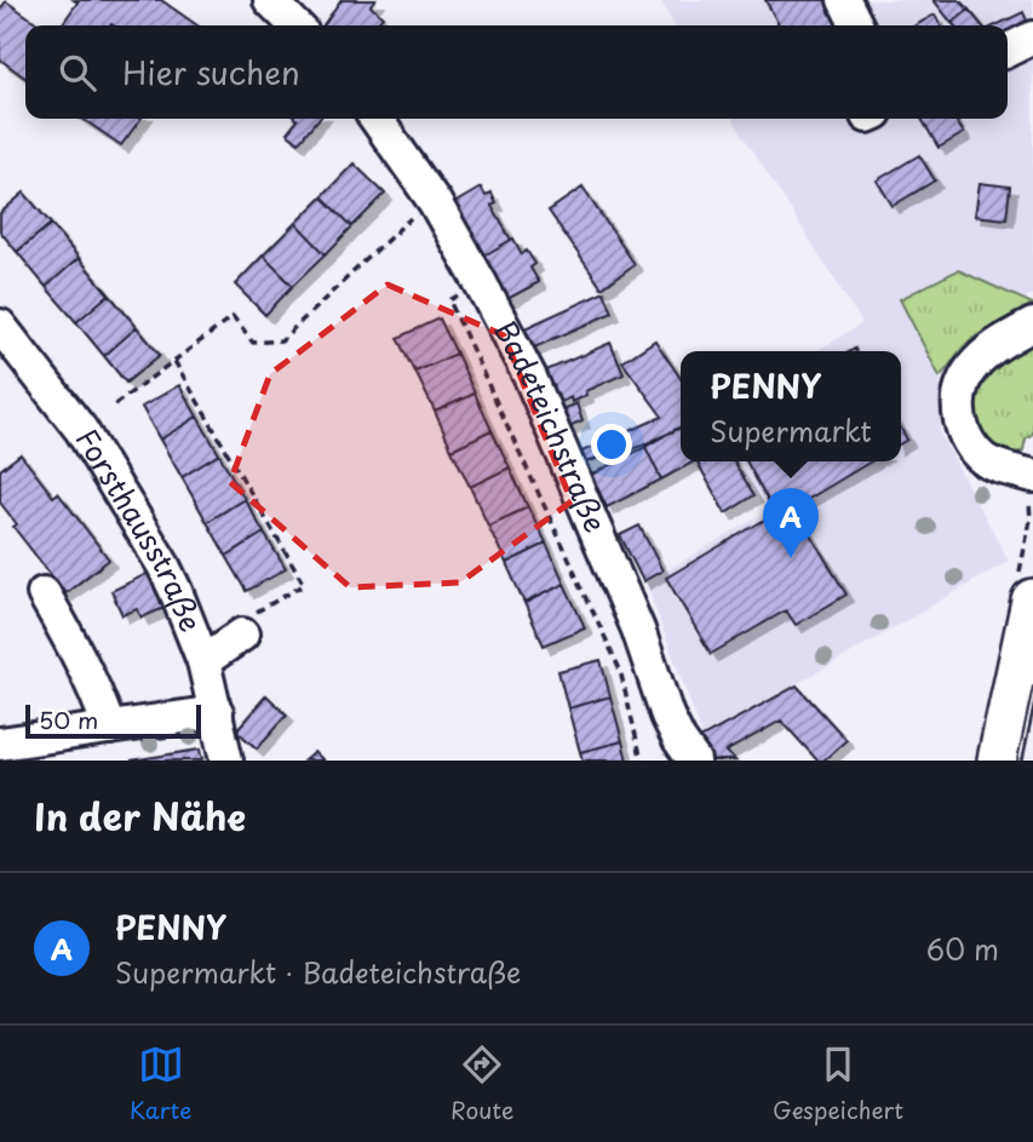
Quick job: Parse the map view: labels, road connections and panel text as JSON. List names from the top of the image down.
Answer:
{
  "streets": {
    "street": ["Badeteichstraße", "Forsthausstraße"]
  },
  "scale_bar": "50 m",
  "page": {
    "search": "Hier suchen",
    "popup": ["PENNY", "Supermarkt"],
    "pins": "A",
    "scale": "50 m",
    "heading": "In der Nähe",
    "list": [
      {
        "mark": "A",
        "name": "PENNY",
        "note": "Supermarkt · Badeteichstraße",
        "value": "60 m"
      }
    ],
    "nav": ["Karte", "Route", "Gespeichert"]
  }
}
